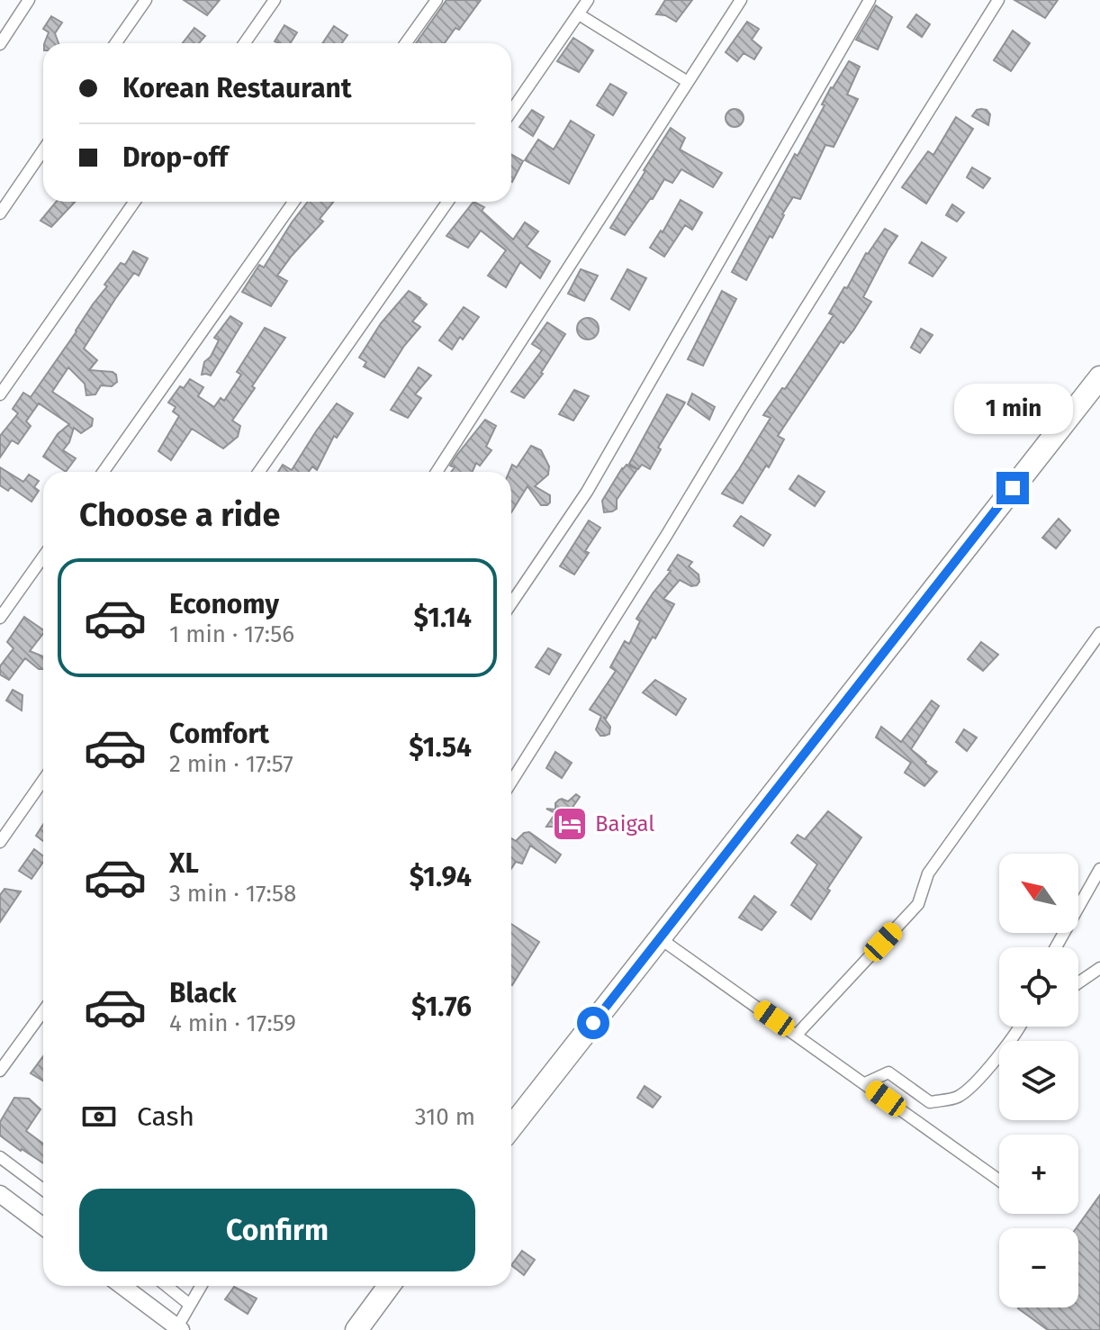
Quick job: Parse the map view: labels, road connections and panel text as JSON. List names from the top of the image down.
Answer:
{
  "places": {
    "hotel": ["Baigal"]
  },
  "north": "top left",
  "page": {
    "banner": ["Korean Restaurant", "Drop-off"],
    "bubble": "1 min",
    "heading": "Choose a ride",
    "list": [
      {
        "name": "Economy",
        "note": "1 min · 17:56",
        "value": "$1.14"
      },
      {
        "name": "Comfort",
        "note": "2 min · 17:57",
        "value": "$1.54"
      },
      {
        "name": "XL",
        "note": "3 min · 17:58",
        "value": "$1.94"
      },
      {
        "name": "Black",
        "note": "4 min · 17:59",
        "value": "$1.76"
      }
    ],
    "map_buttons": ["+", "−"],
    "pay": ["Cash", "310 m"],
    "buttons": "Confirm"
  }
}
